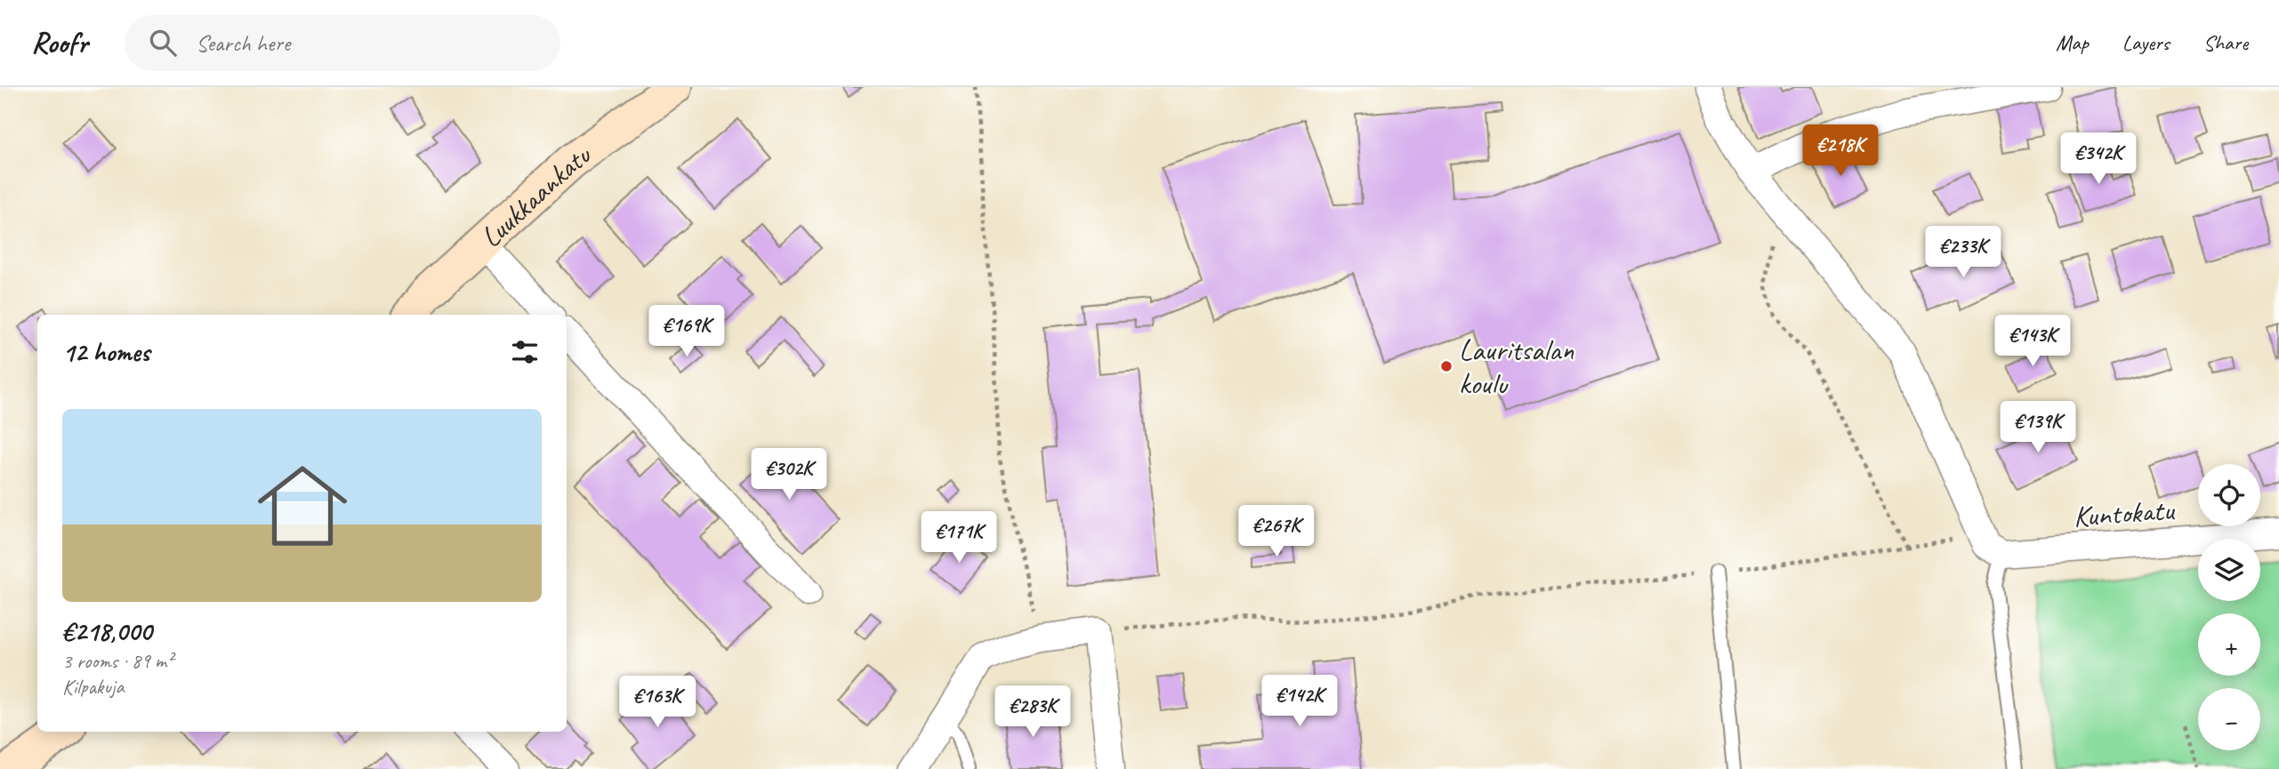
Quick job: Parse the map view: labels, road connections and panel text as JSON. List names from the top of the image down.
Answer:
{
  "streets": {
    "street": ["Luukkaankatu", "Kuntokatu"]
  },
  "places": ["Lauritsalan koulu"],
  "page": {
    "header": "Roofr",
    "search": "Search here",
    "nav": ["Map", "Layers", "Share"],
    "price": [
      "€218K",
      "€342K",
      "€233K",
      "€169K",
      "€143K",
      "€139K",
      "€302K",
      "€267K",
      "€171K",
      "€142K",
      "€163K",
      "€283K"
    ],
    "heading": "12 homes",
    "list": [
      {
        "name": "€218,000",
        "note": "3 rooms · 89 m² · Kilpakuja"
      }
    ],
    "map_buttons": ["+", "−"]
  }
}
